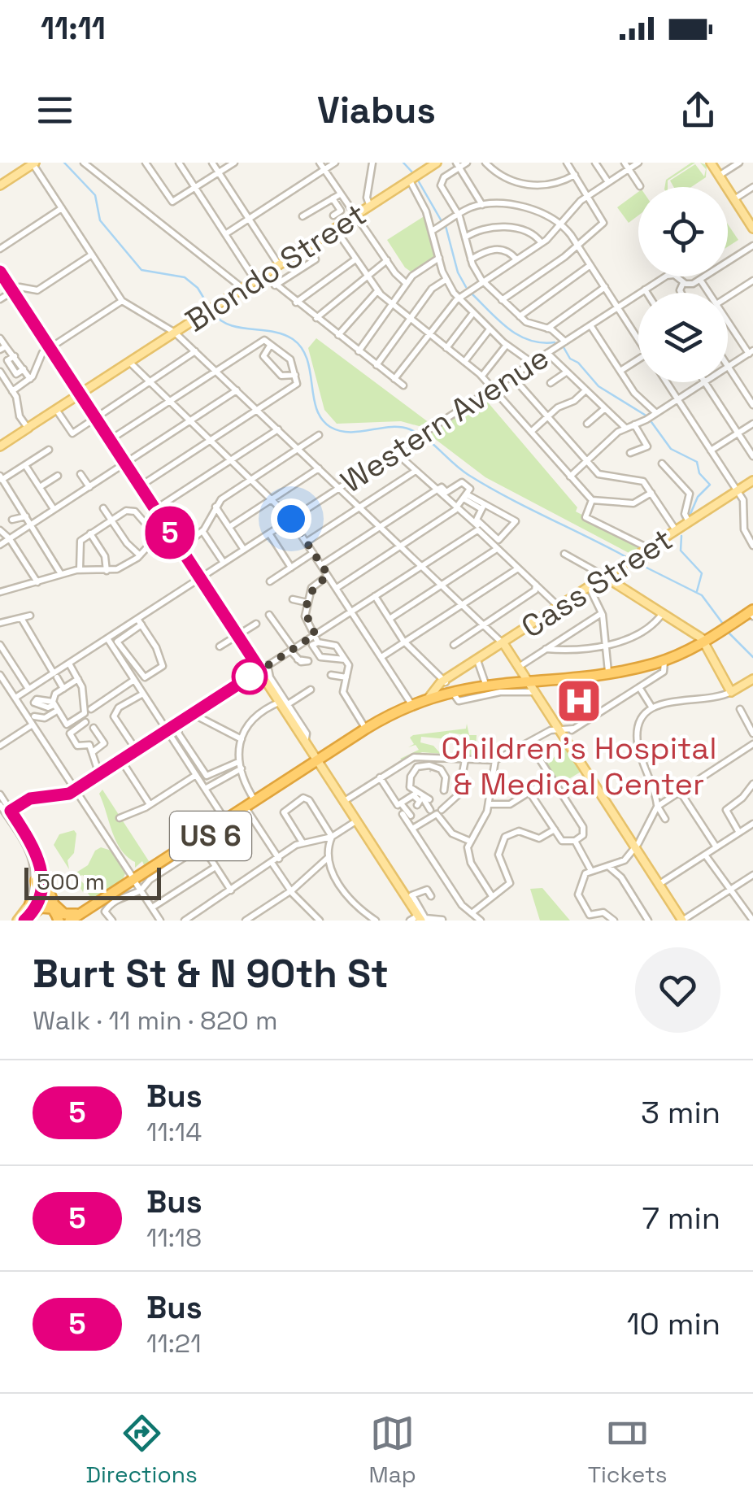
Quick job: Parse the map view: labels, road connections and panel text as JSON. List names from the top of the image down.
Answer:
{
  "streets": {
    "highway": ["US 6"],
    "main road": ["Blondo Street", "Cass Street"],
    "street": ["Western Avenue"]
  },
  "crossings": [
    ["Cass Street", "US 6"]
  ],
  "places": {
    "hospital": ["Children's Hospital & Medical Center"]
  },
  "lines": ["bus line 5"],
  "scale_bar": "500 m",
  "page": {
    "status": "11:11",
    "header": "Viabus",
    "on_map": "5",
    "scale": "500 m",
    "heading": ["Burt St & N 90th St", "Walk · 11 min · 820 m"],
    "list": [
      {
        "mark": "5",
        "name": "Bus",
        "note": "11:14",
        "value": "3 min"
      },
      {
        "mark": "5",
        "name": "Bus",
        "note": "11:18",
        "value": "7 min"
      },
      {
        "mark": "5",
        "name": "Bus",
        "note": "11:21",
        "value": "10 min"
      }
    ],
    "tabs": ["Directions", "Map", "Tickets"]
  }
}
